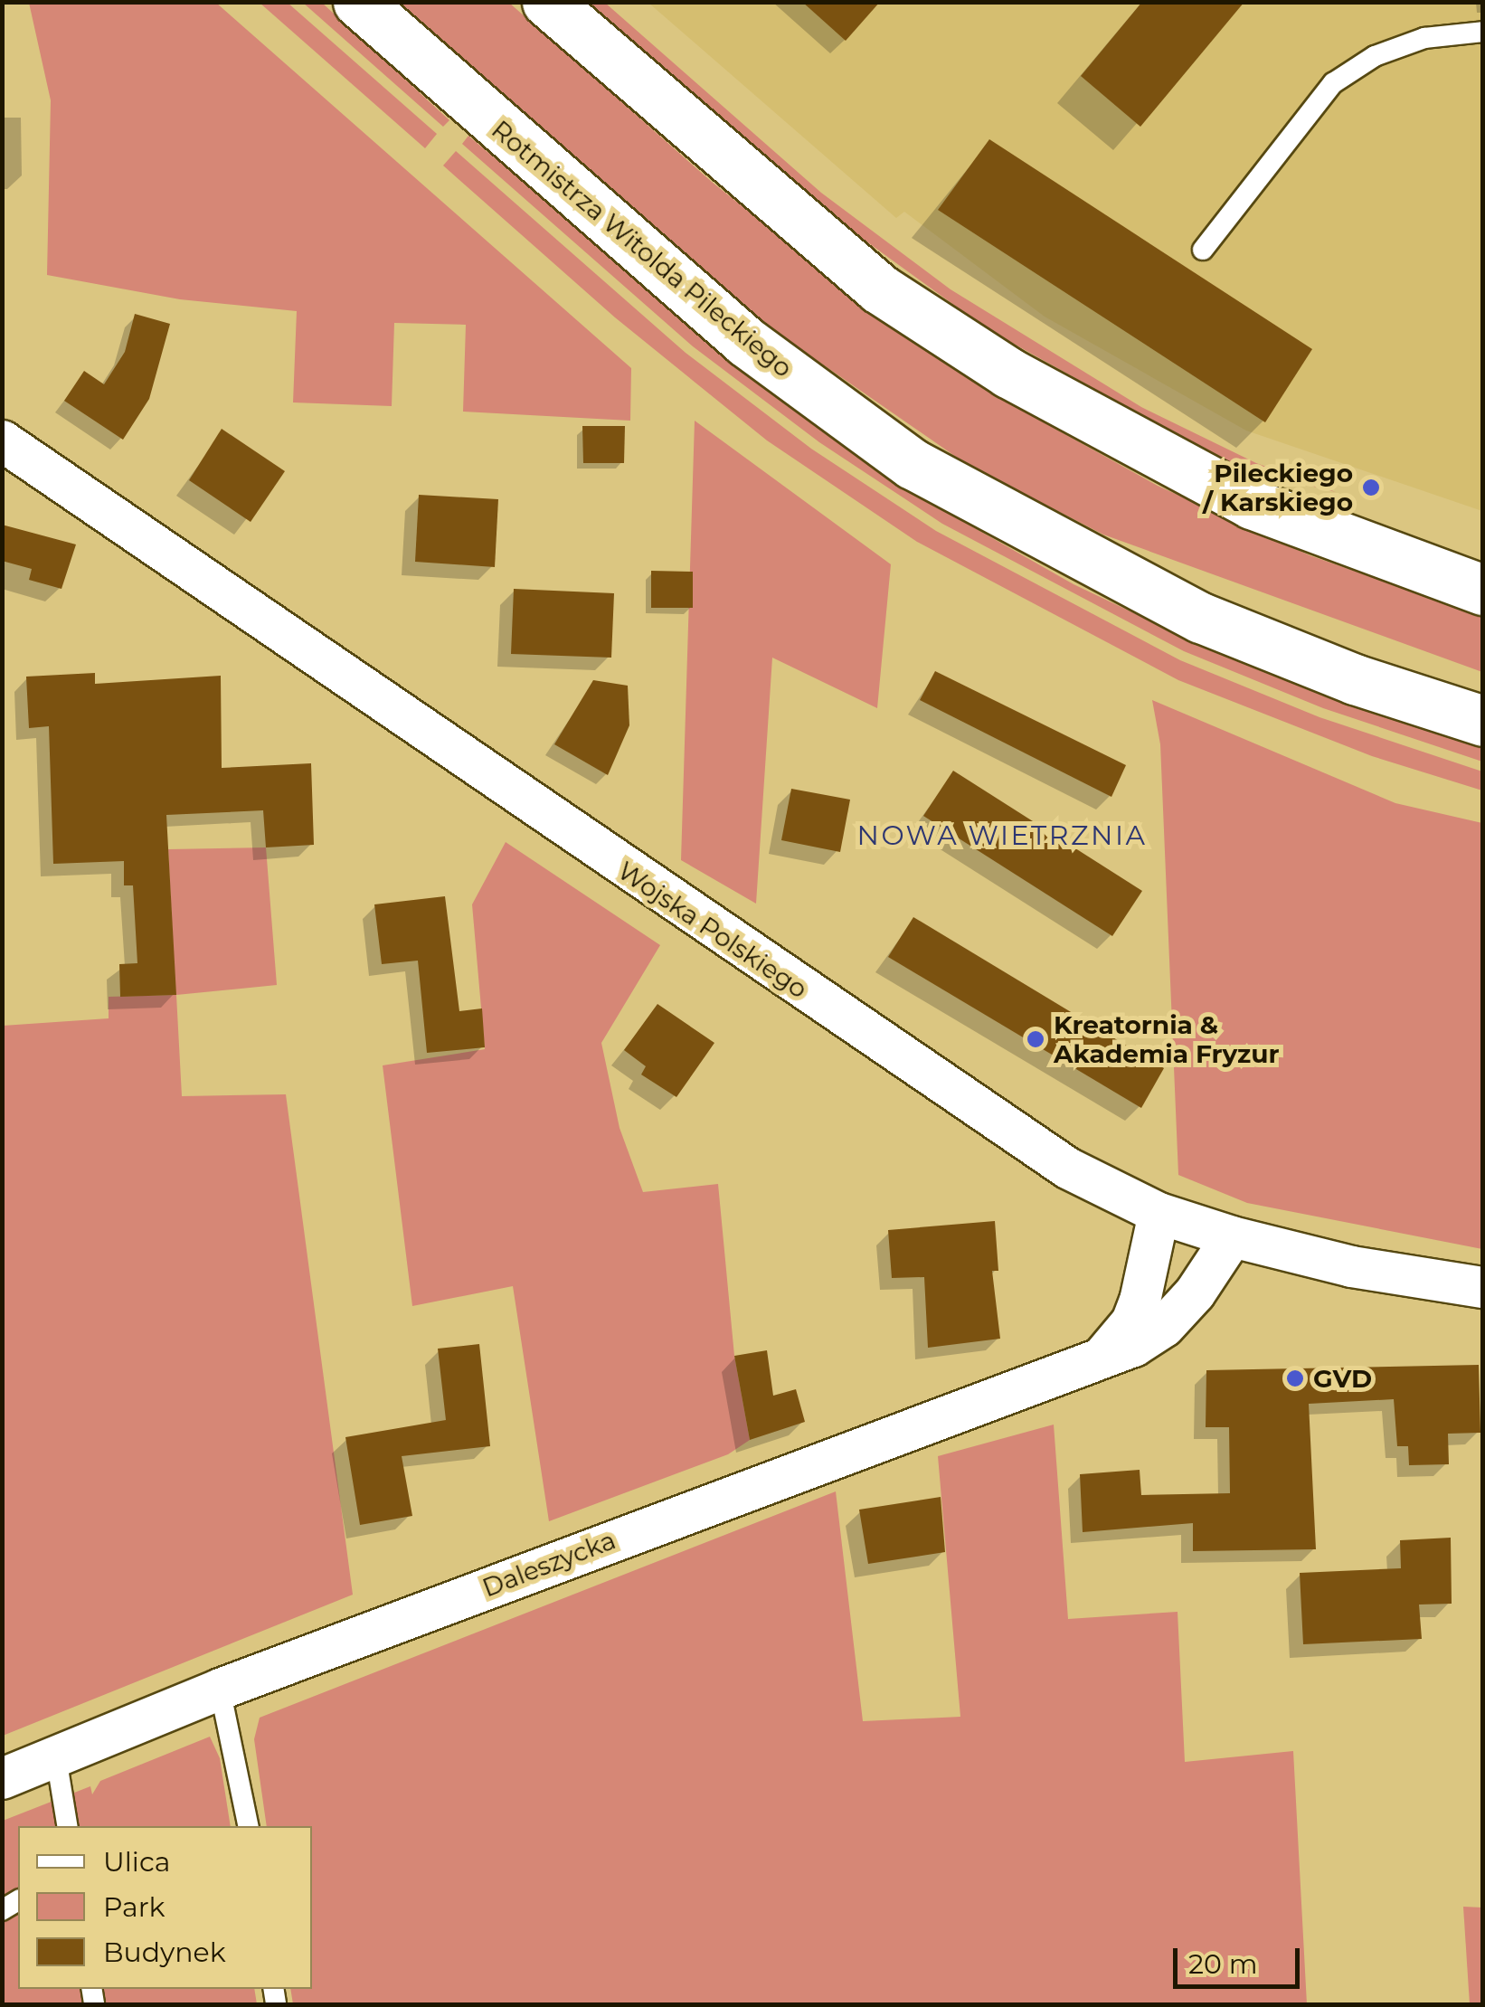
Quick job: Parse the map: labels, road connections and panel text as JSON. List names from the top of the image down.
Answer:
{
  "streets": {
    "main road": ["Rotmistrza Witolda Pileckiego"],
    "street": ["Wojska Polskiego", "Daleszycka"]
  },
  "crossings": [
    ["Wojska Polskiego", "Daleszycka"]
  ],
  "districts": ["NOWA WIETRZNIA"],
  "places": ["Pileckiego / Karskiego", "Kreatornia & Akademia Fryzur", "GVD"],
  "legend": ["Ulica", "Park", "Budynek"],
  "scale_bar": "20 m"
}
